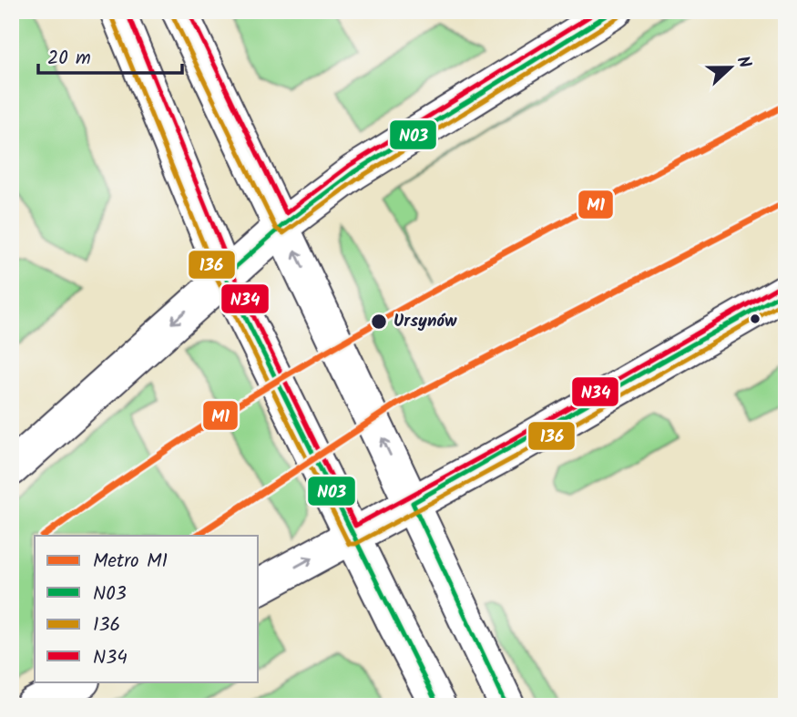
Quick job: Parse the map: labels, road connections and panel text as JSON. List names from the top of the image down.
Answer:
{
  "places": ["Ursynów"],
  "lines": [
    "transit line N03",
    "transit line N34",
    "transit line 136",
    "metro line M1"
  ],
  "legend": [
    "Metro M1",
    "N03",
    "136",
    "N34"
  ],
  "scale_bar": "20 m",
  "north": "right"
}
